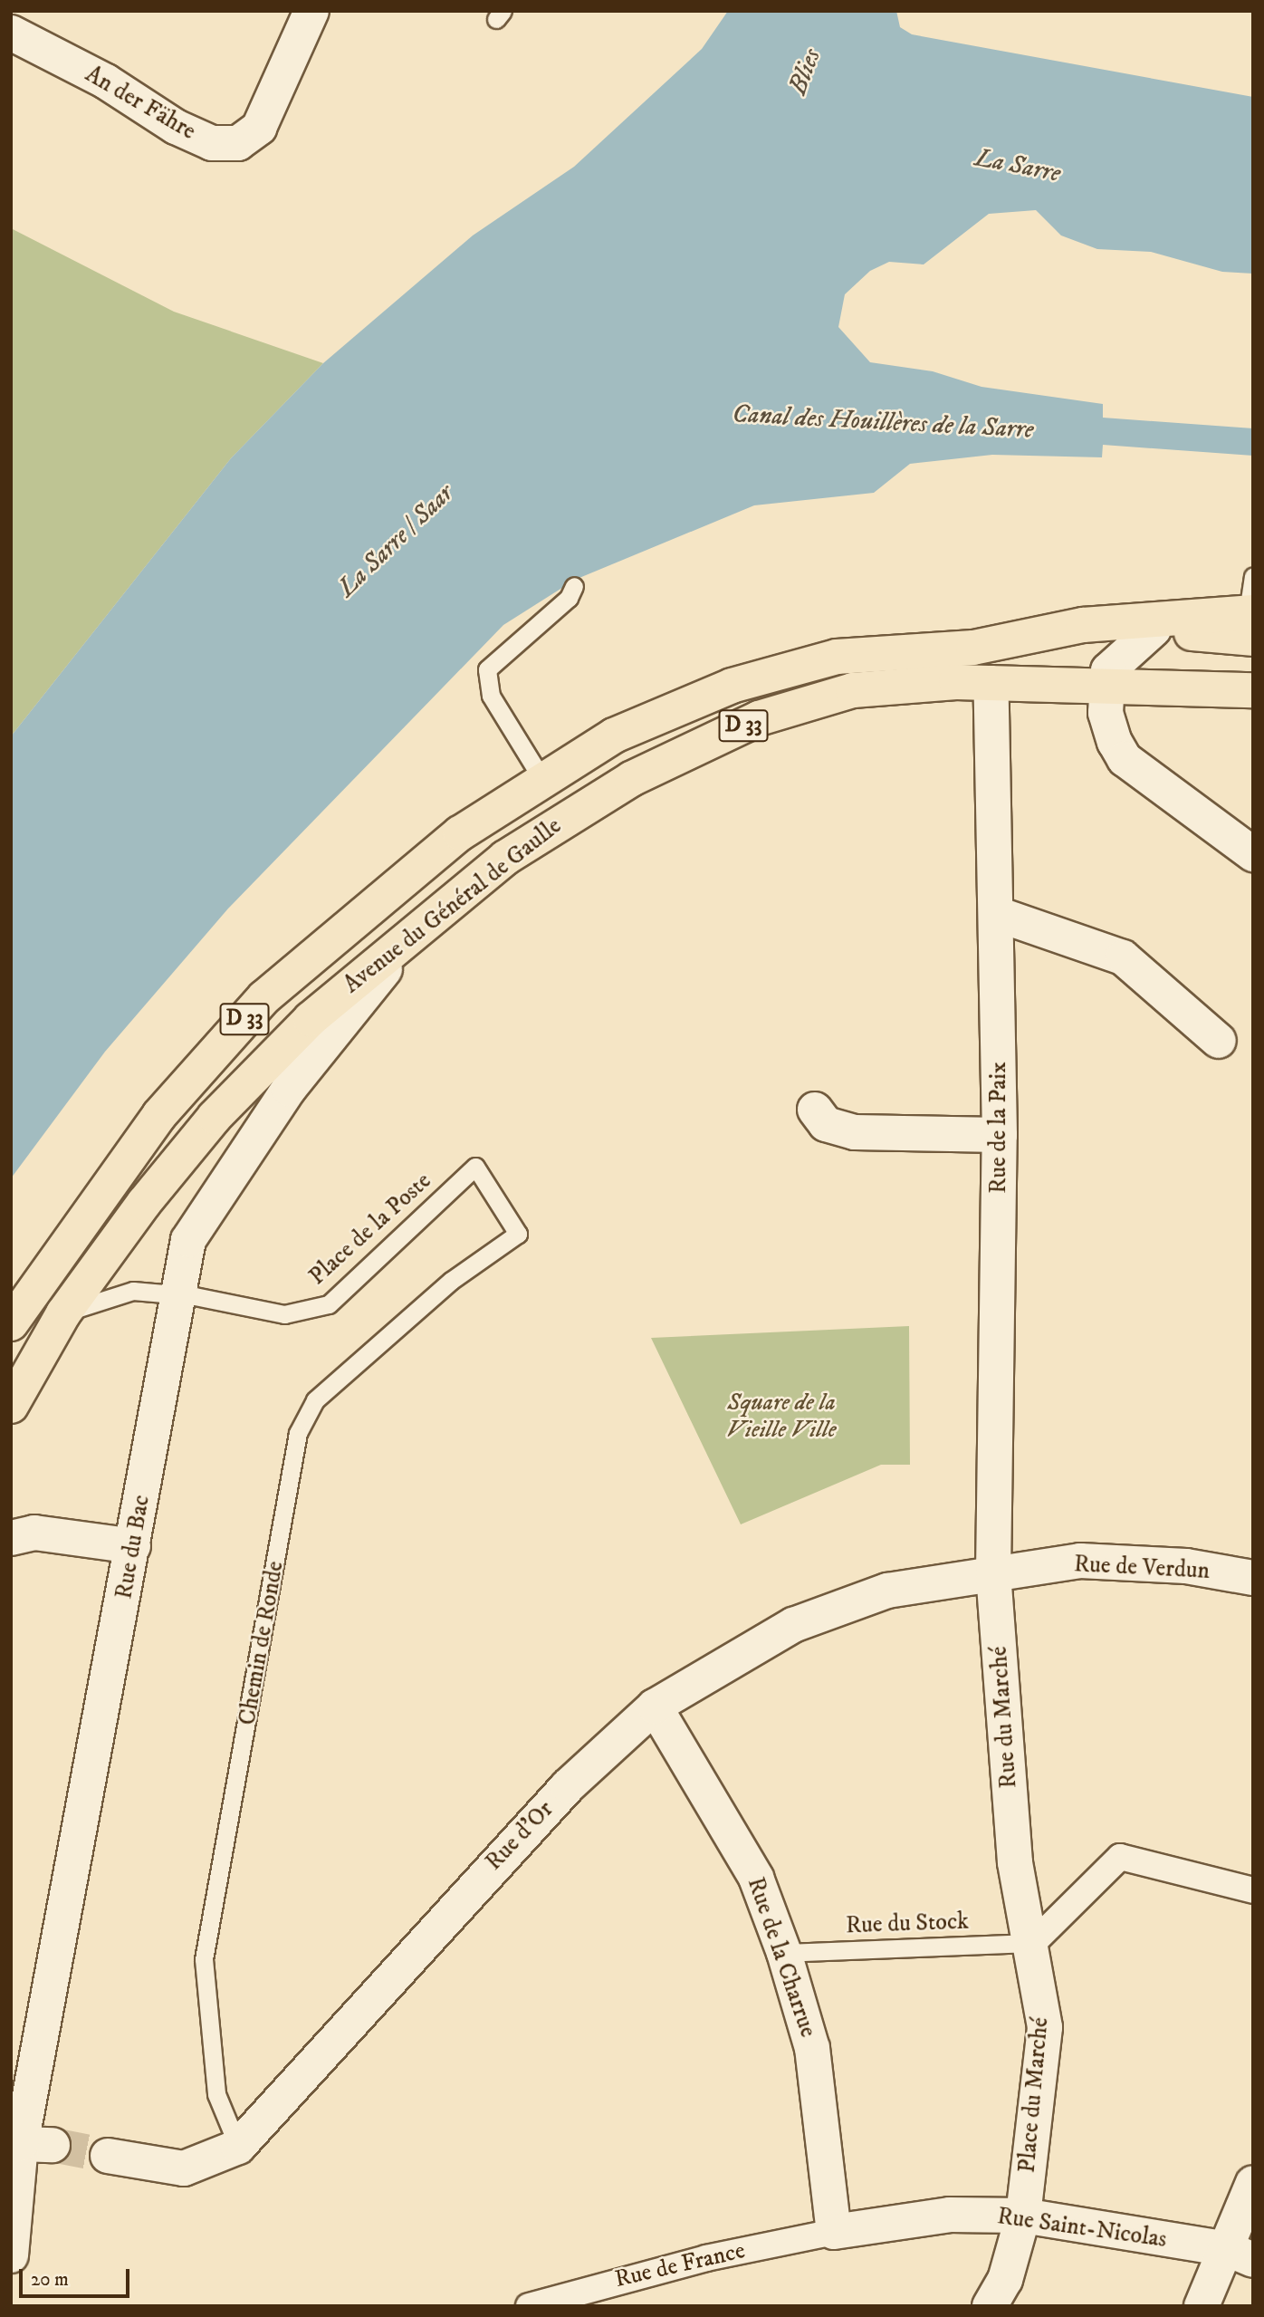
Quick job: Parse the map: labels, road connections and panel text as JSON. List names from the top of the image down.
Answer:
{
  "streets": {
    "main road": ["D 33", "Avenue du Général de Gaulle"],
    "street": [
      "An der Fähre",
      "Rue de la Paix",
      "Rue du Bac",
      "Rue de Verdun",
      "Rue du Marché",
      "Rue d'Or",
      "Rue de la Charrue",
      "Place du Marché",
      "Rue Saint-Nicolas",
      "Rue de France"
    ],
    "lane": ["Place de la Poste", "Chemin de Ronde", "Rue du Stock"]
  },
  "crossings": [
    ["D 33", "Avenue du Général de Gaulle"],
    ["Avenue du Général de Gaulle", "Rue de la Paix"],
    ["Avenue du Général de Gaulle", "Place de la Poste"],
    ["Avenue du Général de Gaulle", "Rue du Bac"],
    ["Rue de la Paix", "Rue de Verdun"],
    ["Rue de la Paix", "Rue du Marché"],
    ["Rue de la Paix", "Rue d'Or"],
    ["Place de la Poste", "Rue du Bac"],
    ["Place de la Poste", "Chemin de Ronde"],
    ["Rue de Verdun", "Rue du Marché"],
    ["Rue de Verdun", "Rue d'Or"],
    ["Chemin de Ronde", "Rue d'Or"],
    ["Rue du Marché", "Rue d'Or"],
    ["Rue du Marché", "Place du Marché"],
    ["Rue d'Or", "Rue de la Charrue"],
    ["Rue du Stock", "Rue de la Charrue"],
    ["Rue du Stock", "Place du Marché"],
    ["Rue de la Charrue", "Rue Saint-Nicolas"],
    ["Rue de la Charrue", "Rue de France"],
    ["Place du Marché", "Rue Saint-Nicolas"],
    ["Rue Saint-Nicolas", "Rue de France"]
  ],
  "water": [
    "Blies",
    "La Sarre",
    "Canal des Houillères de la Sarre",
    "La Sarre / Saar"
  ],
  "parks": ["Square de la Vieille Ville"],
  "scale_bar": "20 m"
}
